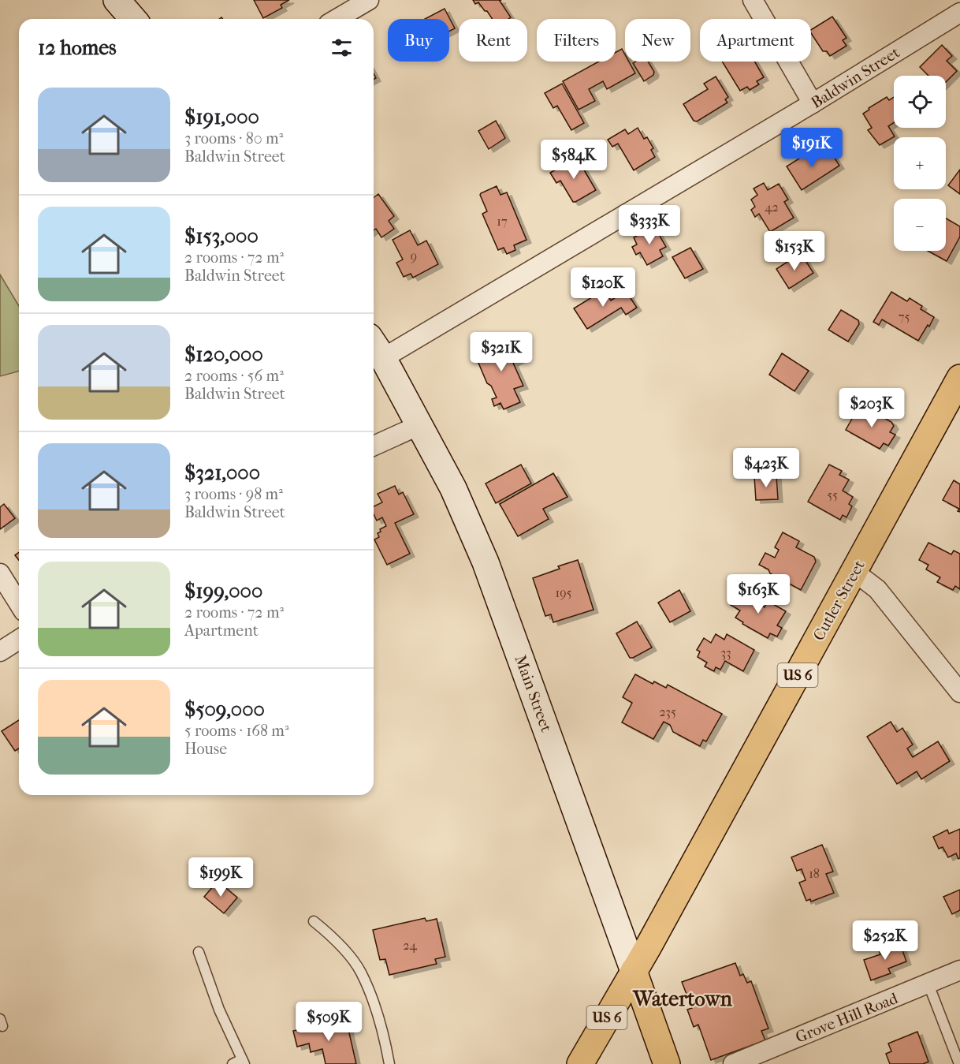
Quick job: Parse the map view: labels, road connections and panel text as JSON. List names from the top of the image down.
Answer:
{
  "streets": {
    "main road": ["Cutler Street", "US 6", "Main Street"],
    "street": ["Baldwin Street", "Grove Hill Road"]
  },
  "crossings": [
    ["Baldwin Street", "Main Street"],
    ["Cutler Street", "US 6"],
    ["Cutler Street", "Main Street"],
    ["US 6", "Main Street"]
  ],
  "districts": ["Watertown"],
  "house_numbers": [
    "42",
    "17",
    "9",
    "75",
    "55",
    "195",
    "33",
    "235",
    "18",
    "24"
  ],
  "page": {
    "chip": [
      "Buy",
      "Rent",
      "Filters",
      "New",
      "Apartment"
    ],
    "heading": "12 homes",
    "map_buttons": ["+", "−"],
    "list": [
      {
        "name": "$191,000",
        "note": "3 rooms · 80 m² · Baldwin Street"
      },
      {
        "name": "$153,000",
        "note": "2 rooms · 72 m² · Baldwin Street"
      },
      {
        "name": "$120,000",
        "note": "2 rooms · 56 m² · Baldwin Street"
      },
      {
        "name": "$321,000",
        "note": "3 rooms · 98 m² · Baldwin Street"
      },
      {
        "name": "$199,000",
        "note": "2 rooms · 72 m² · Apartment"
      },
      {
        "name": "$509,000",
        "note": "5 rooms · 168 m² · House"
      }
    ],
    "price": [
      "$191K",
      "$584K",
      "$333K",
      "$153K",
      "$120K",
      "$321K",
      "$203K",
      "$423K",
      "$163K",
      "$199K",
      "$252K",
      "$509K"
    ]
  }
}
